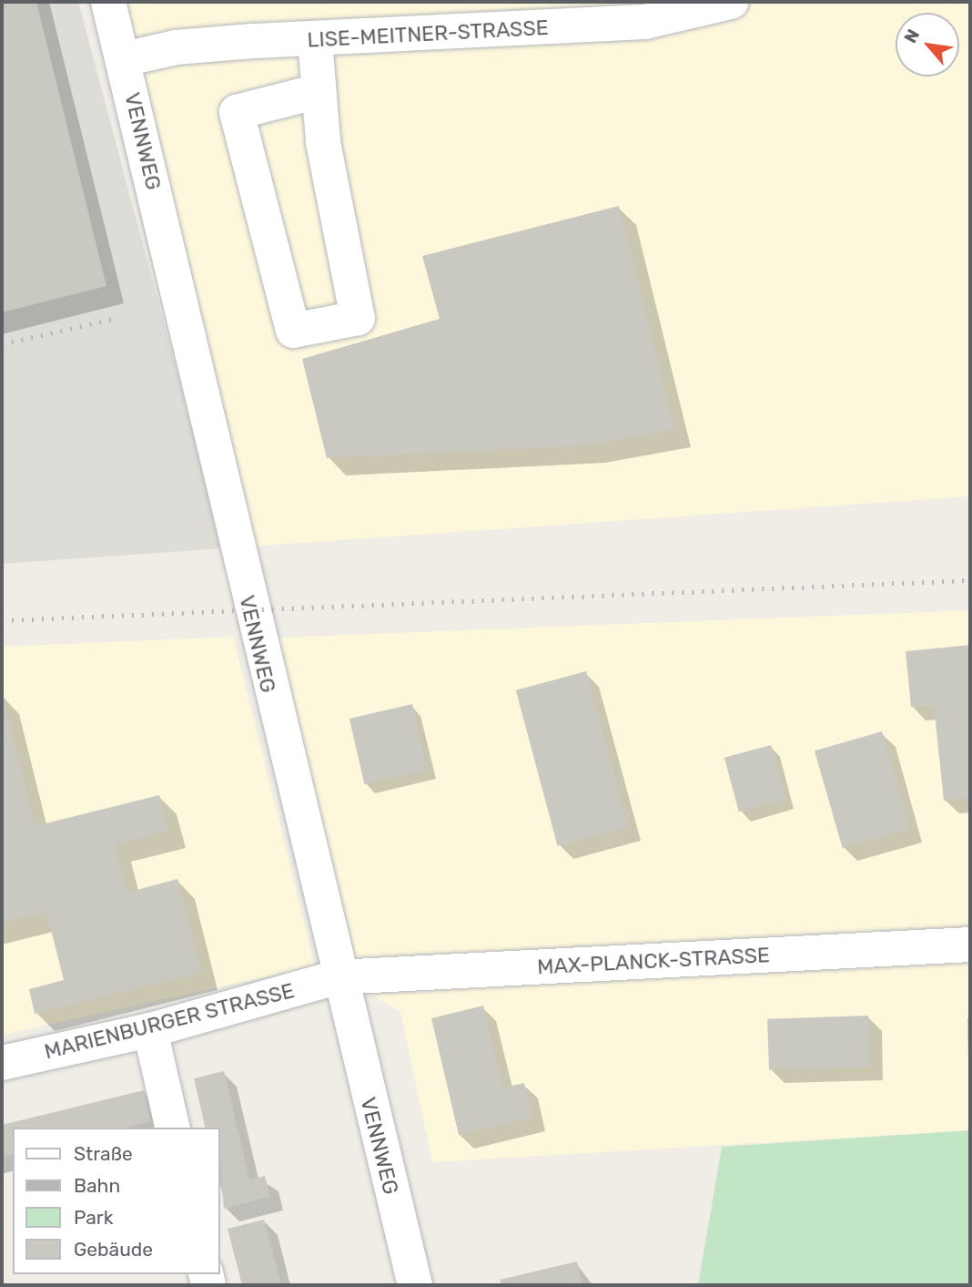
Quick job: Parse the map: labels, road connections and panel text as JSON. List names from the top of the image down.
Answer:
{
  "streets": {
    "street": [
      "LISE-MEITNER-STRASSE",
      "VENNWEG",
      "MAX-PLANCK-STRASSE",
      "MARIENBURGER STRASSE"
    ]
  },
  "crossings": [
    ["LISE-MEITNER-STRASSE", "VENNWEG"],
    ["VENNWEG", "MAX-PLANCK-STRASSE"],
    ["VENNWEG", "MARIENBURGER STRASSE"],
    ["MAX-PLANCK-STRASSE", "MARIENBURGER STRASSE"]
  ],
  "legend": [
    "Straße",
    "Bahn",
    "Park",
    "Gebäude"
  ],
  "north": "top left"
}
